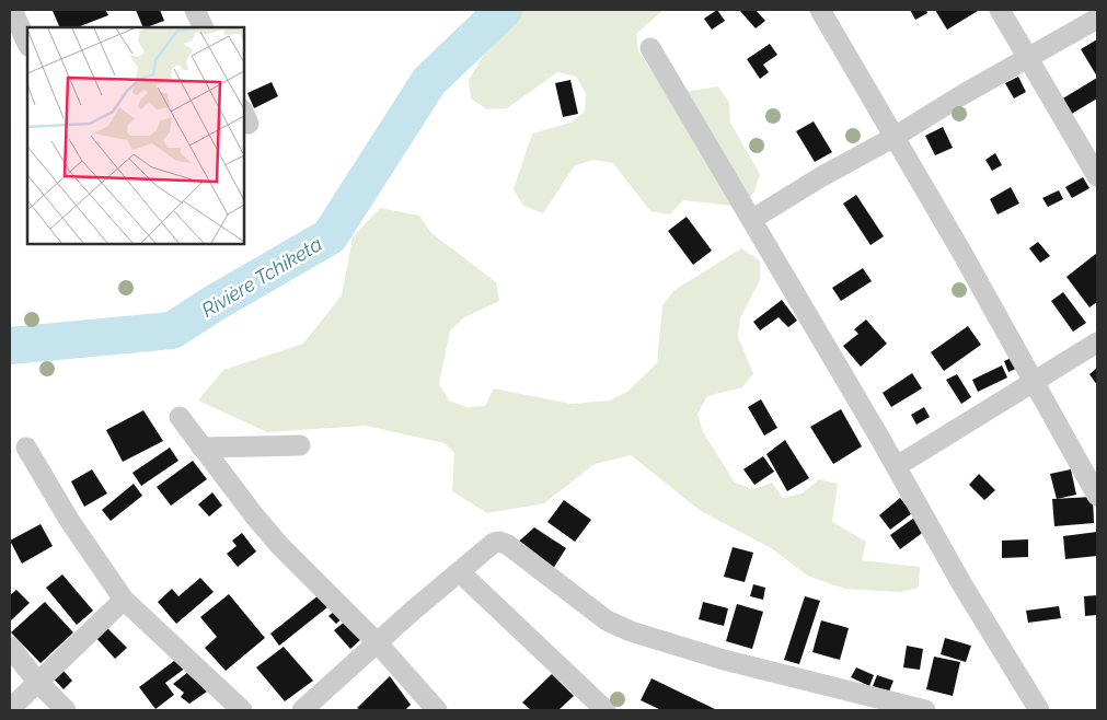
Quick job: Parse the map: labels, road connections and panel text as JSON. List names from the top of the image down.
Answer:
{
  "water": ["Rivière Tchiketa"]
}
